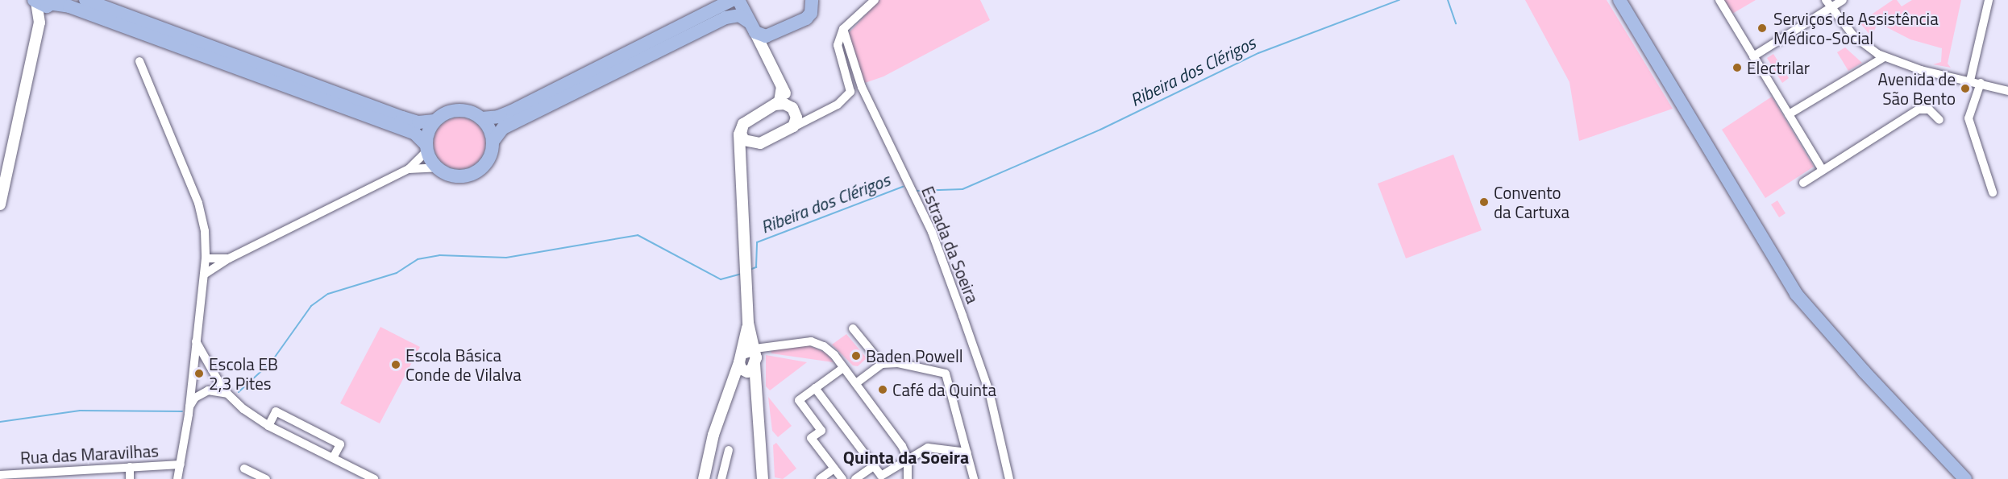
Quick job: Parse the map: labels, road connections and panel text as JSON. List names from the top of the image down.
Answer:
{
  "streets": {
    "street": ["Estrada da Soeira", "Rua das Maravilhas"]
  },
  "districts": ["Quinta da Soeira"],
  "water": ["Ribeira dos Clérigos"],
  "places": [
    "Serviços de Assistência Médico-Social",
    "Electrilar",
    "Avenida de São Bento",
    "Convento da Cartuxa",
    "Baden Powell",
    "Escola Básica Conde de Vilalva",
    "Escola EB 2,3 Pites",
    "Café da Quinta"
  ]
}
